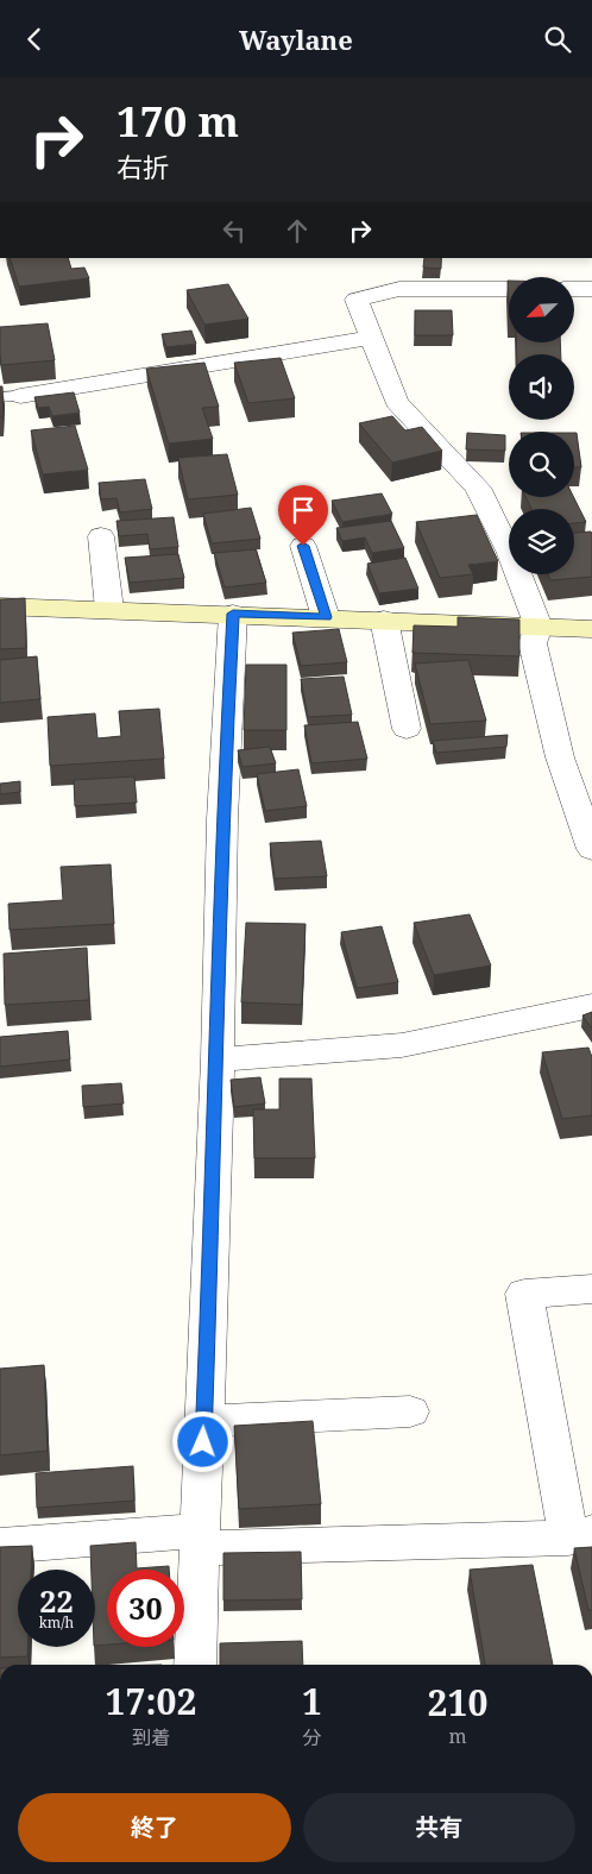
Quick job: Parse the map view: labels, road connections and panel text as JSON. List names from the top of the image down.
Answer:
{
  "north": "bottom left",
  "page": {
    "header": "Waylane",
    "turn": ["170 m", "右折"],
    "speed": "22 km/h",
    "limit": "30",
    "eta": [
      "17:02",
      "到着",
      "1",
      "分",
      "210",
      "m"
    ],
    "buttons": ["終了", "共有"]
  }
}
